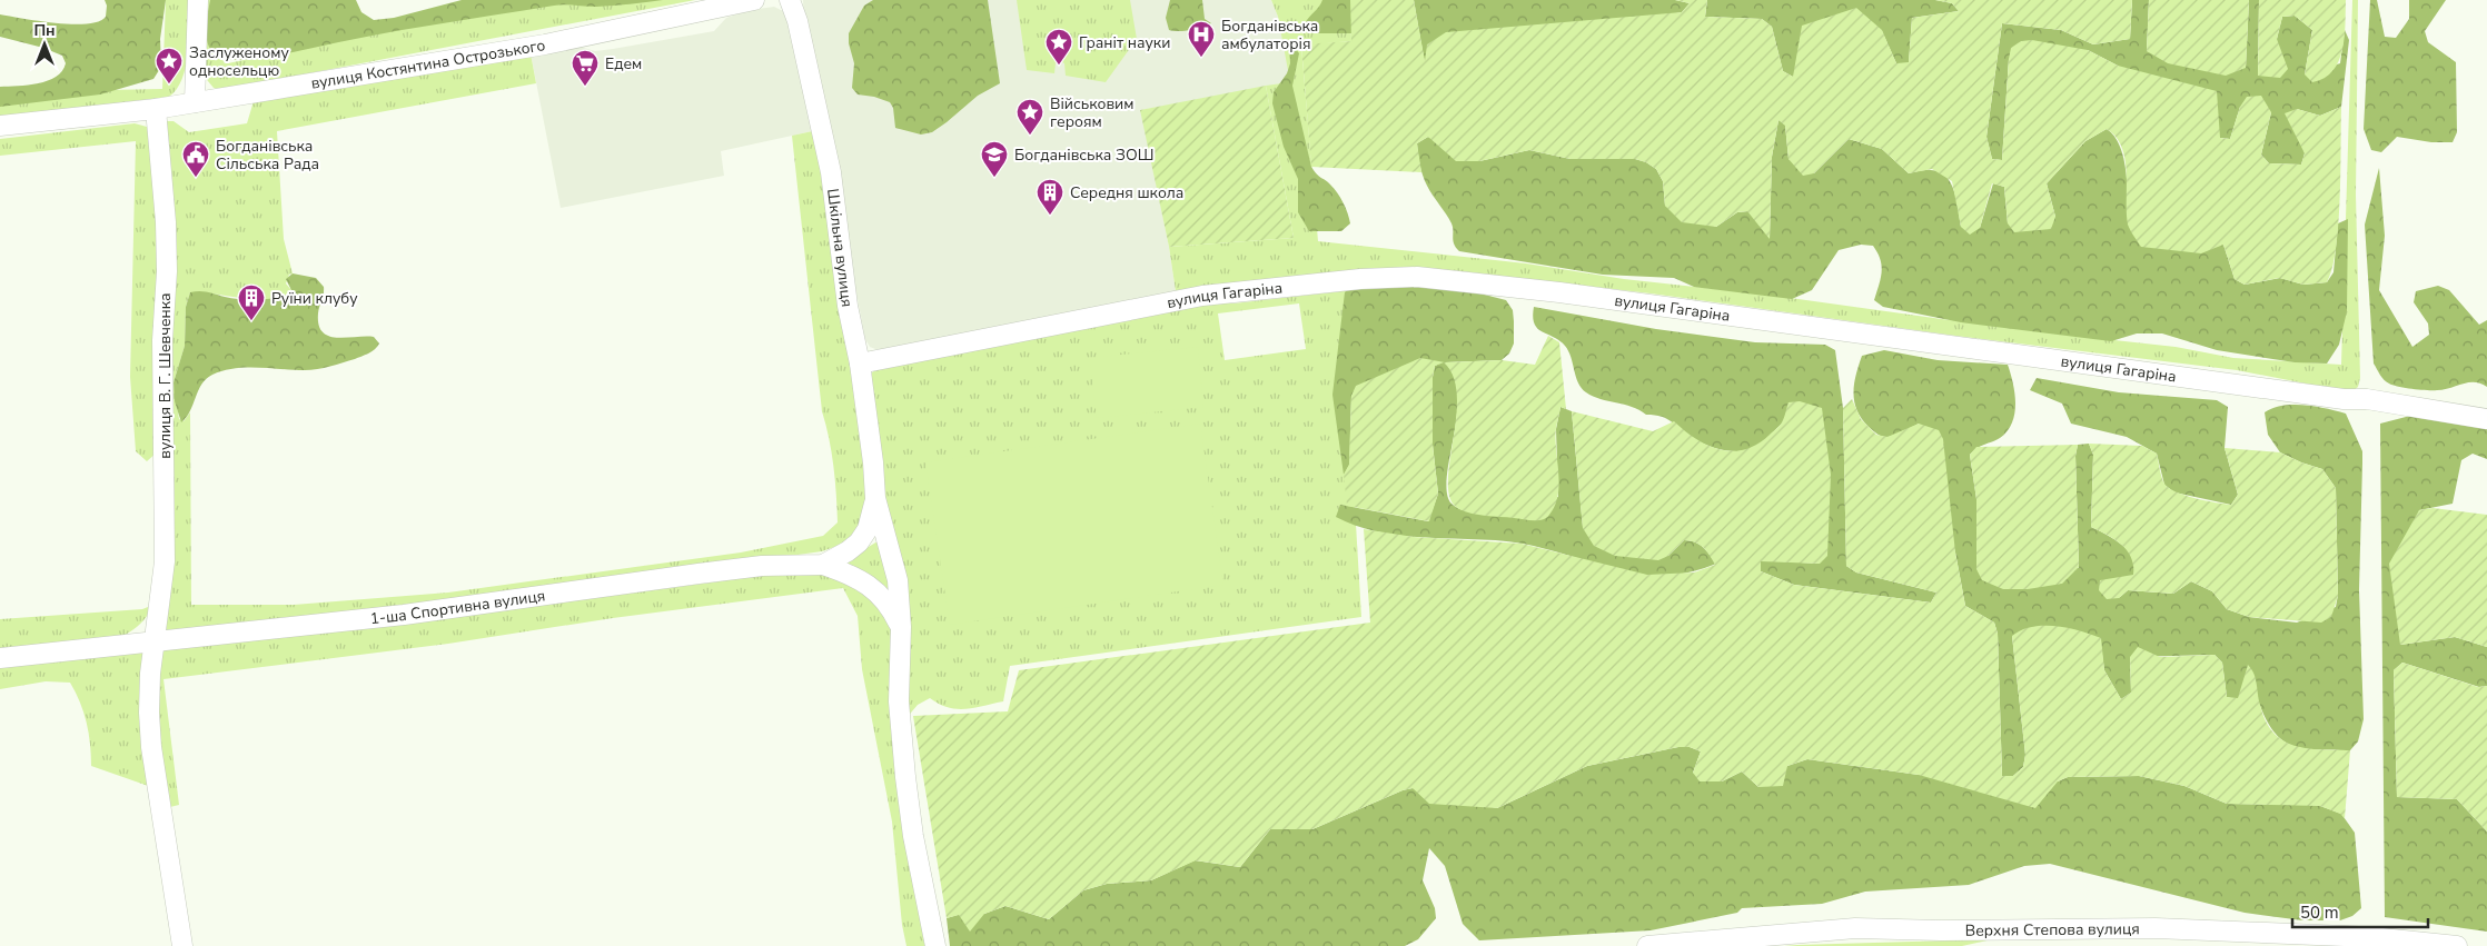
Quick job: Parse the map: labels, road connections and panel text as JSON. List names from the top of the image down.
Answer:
{
  "streets": {
    "street": [
      "вулиця Костянтина Острозького",
      "Шкільна вулиця",
      "вулиця Гагаріна",
      "вулиця В. Г. Шевченка",
      "1-ша Спортивна вулиця",
      "Верхня Степова вулиця"
    ]
  },
  "crossings": [
    ["вулиця Костянтина Острозького", "вулиця В. Г. Шевченка"],
    ["Шкільна вулиця", "вулиця Гагаріна"],
    ["Шкільна вулиця", "1-ша Спортивна вулиця"],
    ["вулиця В. Г. Шевченка", "1-ша Спортивна вулиця"]
  ],
  "places": {
    "hospital": ["Богданівська амбулаторія"],
    "place": ["Граніт науки", "Заслуженому односельцю", "Військовим героям"],
    "supermarket": ["Едем"],
    "public building": ["Богданівська Сільська Рада"],
    "school or university": ["Богданівська ЗОШ"],
    "building": ["Середня школа", "Руїни клубу"]
  },
  "scale_bar": "50 m",
  "north": "top"
}
